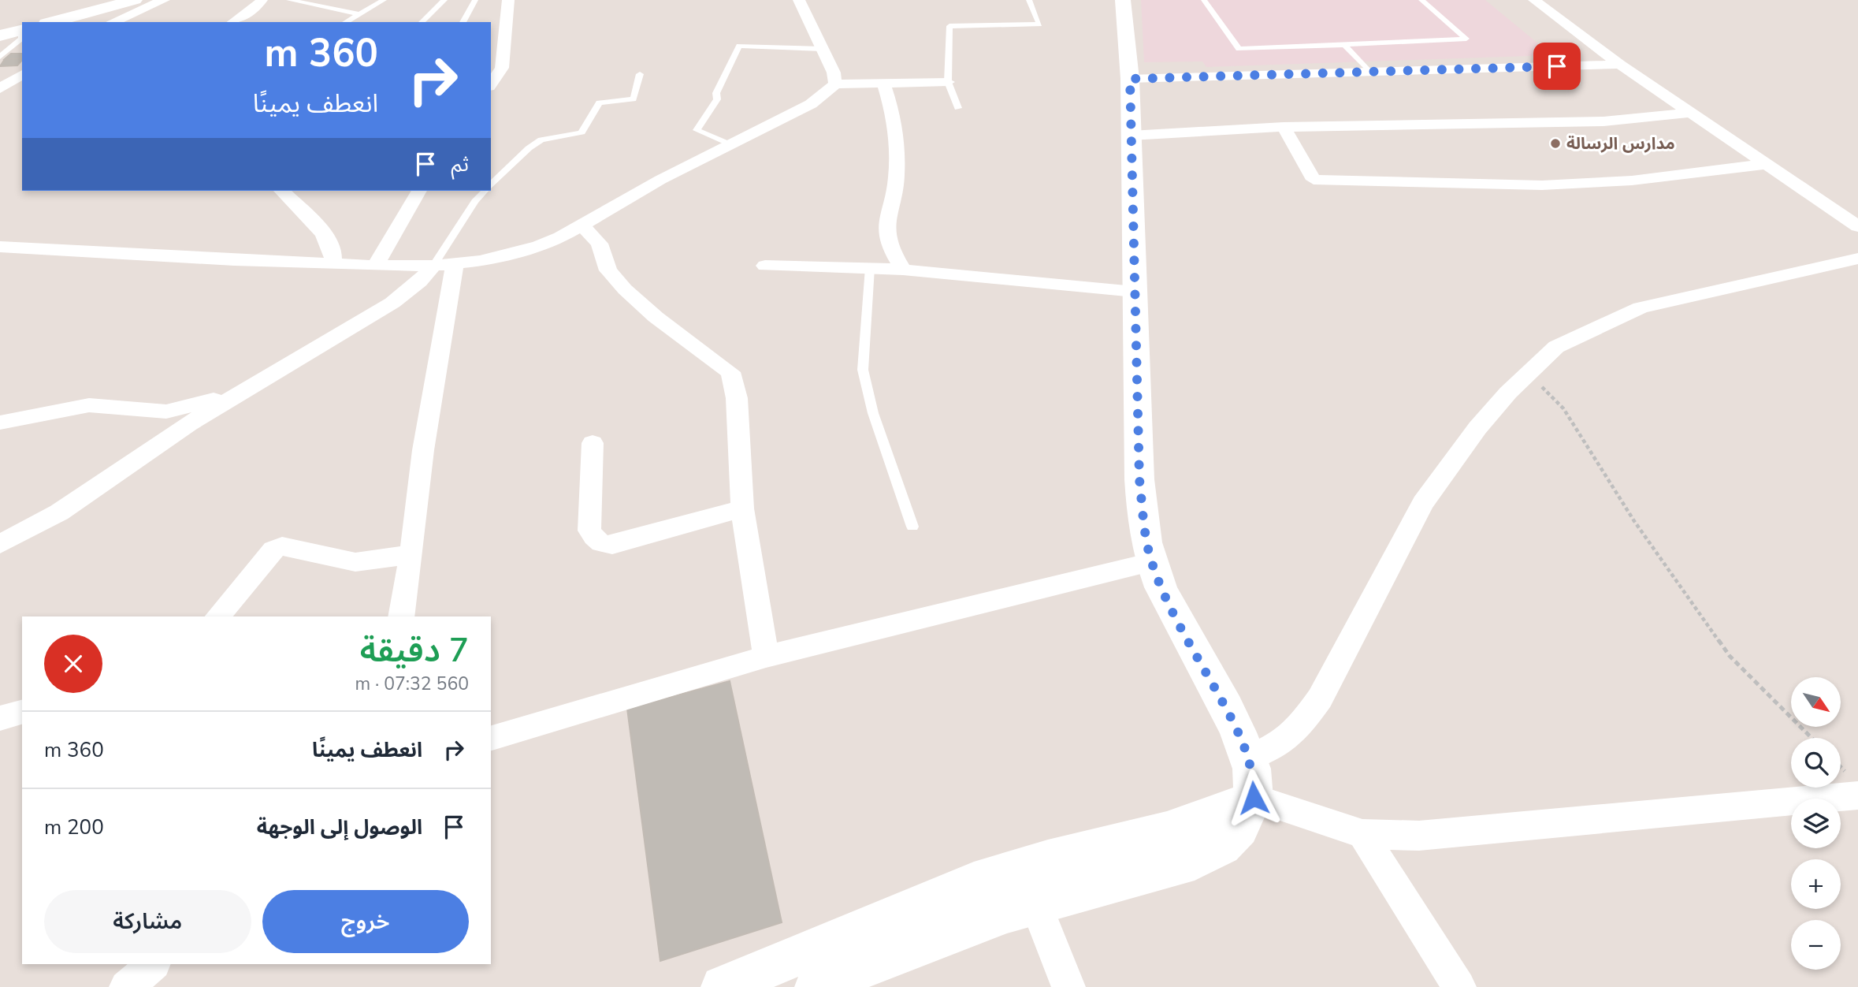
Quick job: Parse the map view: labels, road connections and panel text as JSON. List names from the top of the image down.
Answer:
{
  "places": ["مدارس الرسالة"],
  "north": "bottom right",
  "page": {
    "turn": ["360 m", "انعطف يمينًا"],
    "then": "ثم",
    "heading": ["7 دقيقة", "560 m · 07:32"],
    "map_buttons": ["+", "−"],
    "list": [
      {
        "name": "انعطف يمينًا",
        "value": "360 m"
      },
      {
        "name": "الوصول إلى الوجهة",
        "value": "200 m"
      }
    ],
    "buttons": ["خروج", "مشاركة"]
  }
}
